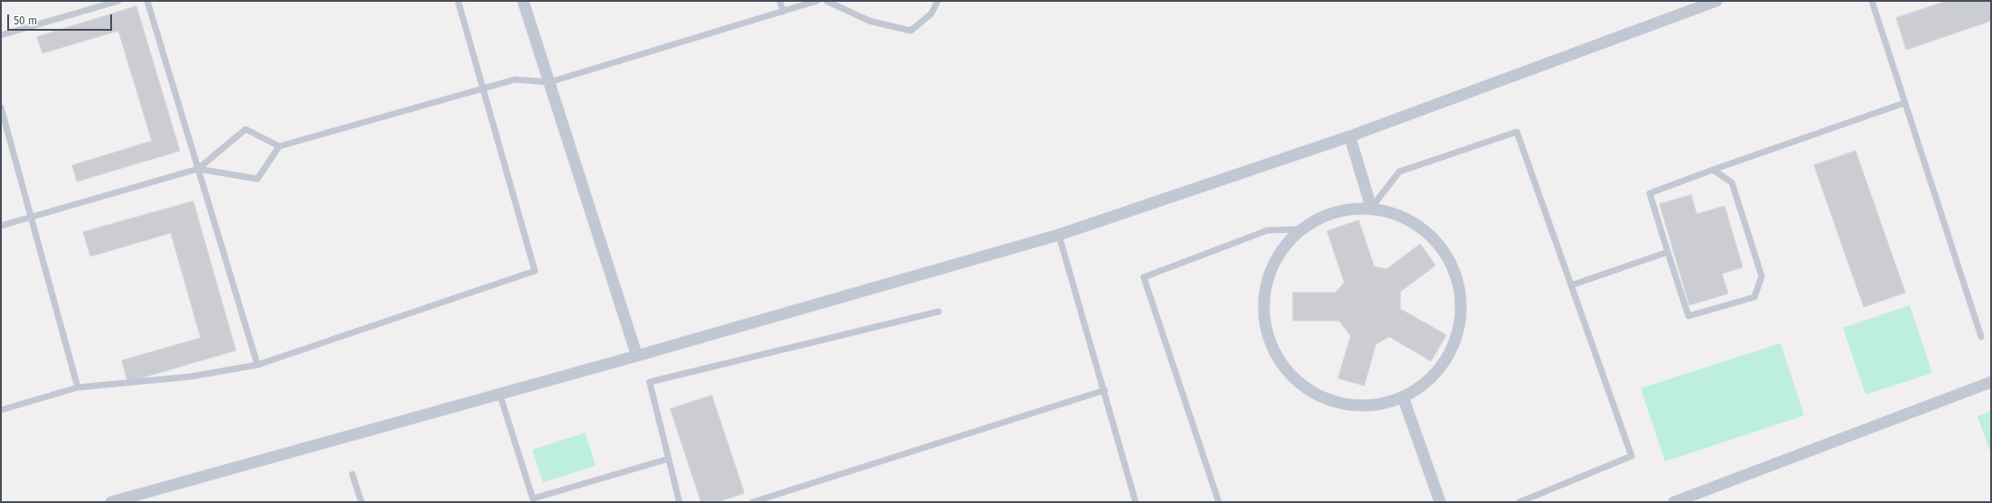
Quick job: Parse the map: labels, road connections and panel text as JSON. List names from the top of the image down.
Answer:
{
  "scale_bar": "50 m"
}
